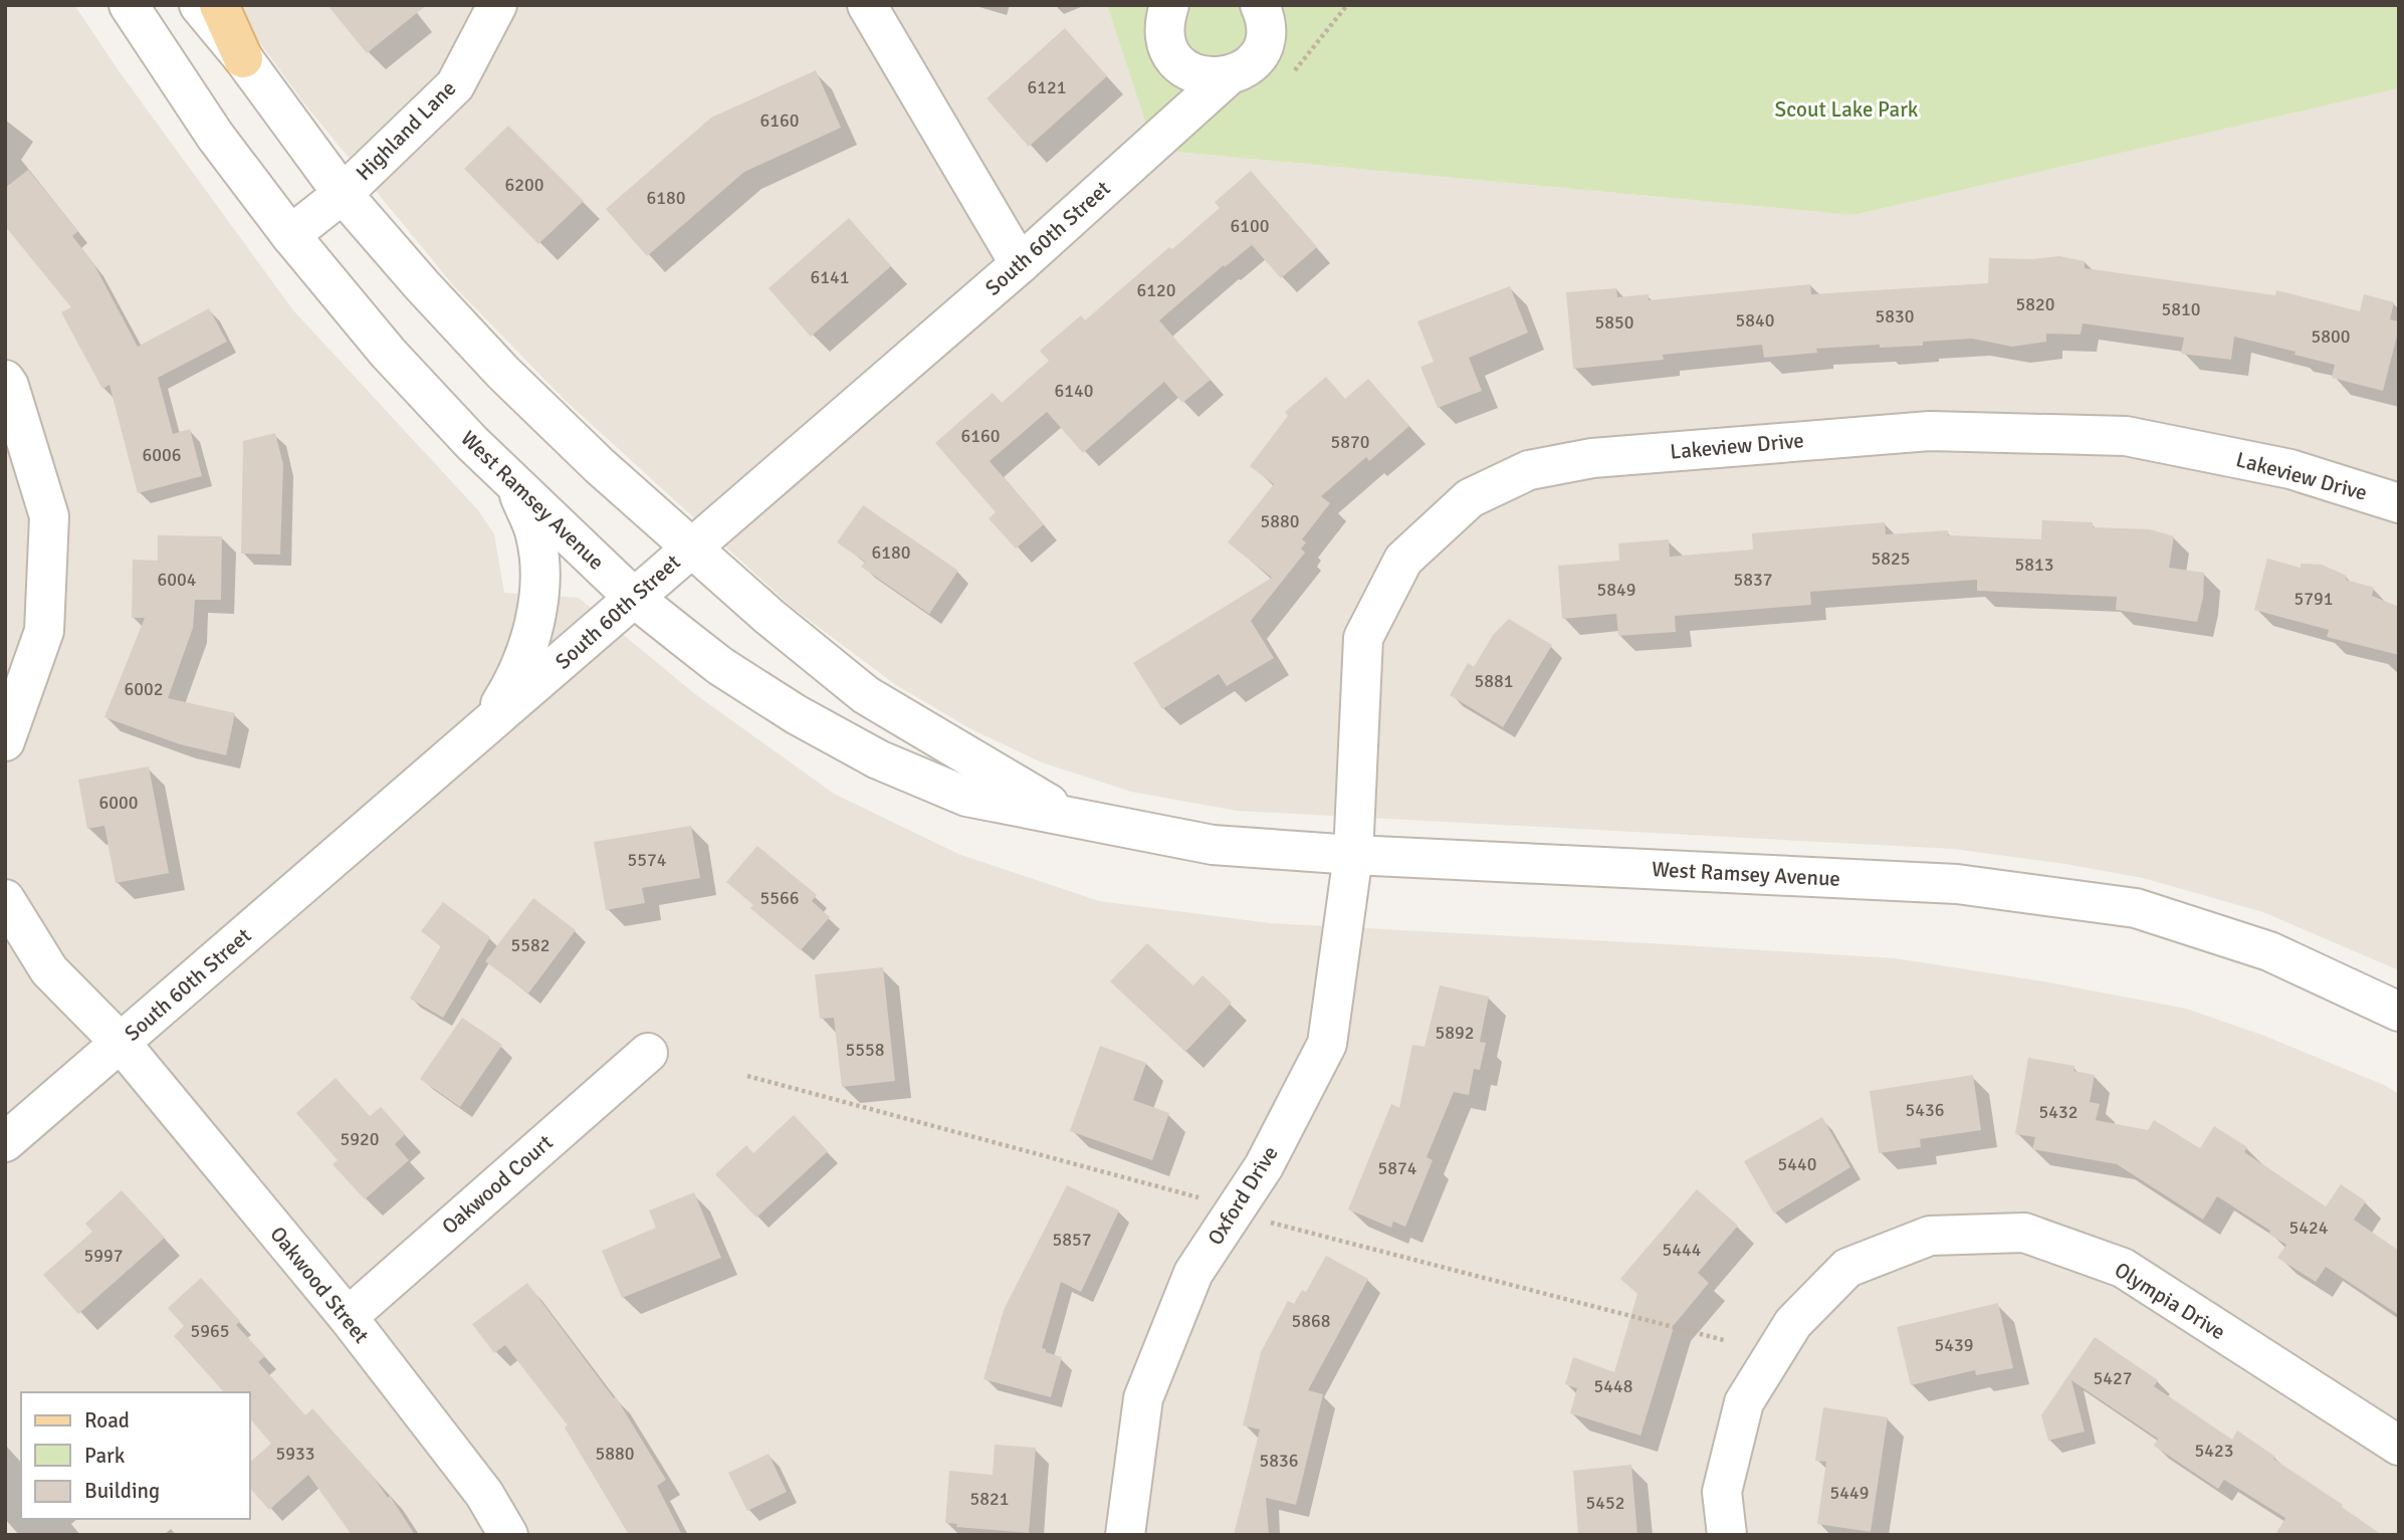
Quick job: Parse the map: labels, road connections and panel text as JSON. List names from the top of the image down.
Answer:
{
  "streets": {
    "street": [
      "Highland Lane",
      "South 60th Street",
      "Lakeview Drive",
      "West Ramsey Avenue",
      "Oakwood Court",
      "Oxford Drive",
      "Oakwood Street",
      "Olympia Drive"
    ]
  },
  "crossings": [
    ["Highland Lane", "West Ramsey Avenue"],
    ["South 60th Street", "West Ramsey Avenue"],
    ["South 60th Street", "Oakwood Street"],
    ["Lakeview Drive", "West Ramsey Avenue"],
    ["Lakeview Drive", "Oxford Drive"],
    ["West Ramsey Avenue", "Oxford Drive"],
    ["Oakwood Court", "Oakwood Street"]
  ],
  "parks": ["Scout Lake Park"],
  "house_numbers": [
    "6121",
    "6160",
    "6200",
    "6180",
    "6100",
    "6141",
    "6120",
    "5820",
    "5810",
    "5830",
    "5840",
    "5850",
    "5800",
    "6140",
    "6160",
    "5870",
    "6006",
    "5880",
    "6180",
    "5825",
    "5813",
    "6004",
    "5837",
    "5849",
    "5791",
    "5881",
    "6002",
    "6000",
    "5574",
    "5566",
    "5582",
    "5892",
    "5558",
    "5436",
    "5432",
    "5920",
    "5440",
    "5874",
    "5424",
    "5857",
    "5444",
    "5997",
    "5868",
    "5965",
    "5439",
    "5427",
    "5448",
    "5423",
    "5933",
    "5880",
    "5836",
    "5449",
    "5821",
    "5452"
  ],
  "legend": ["Road", "Park", "Building"]
}
